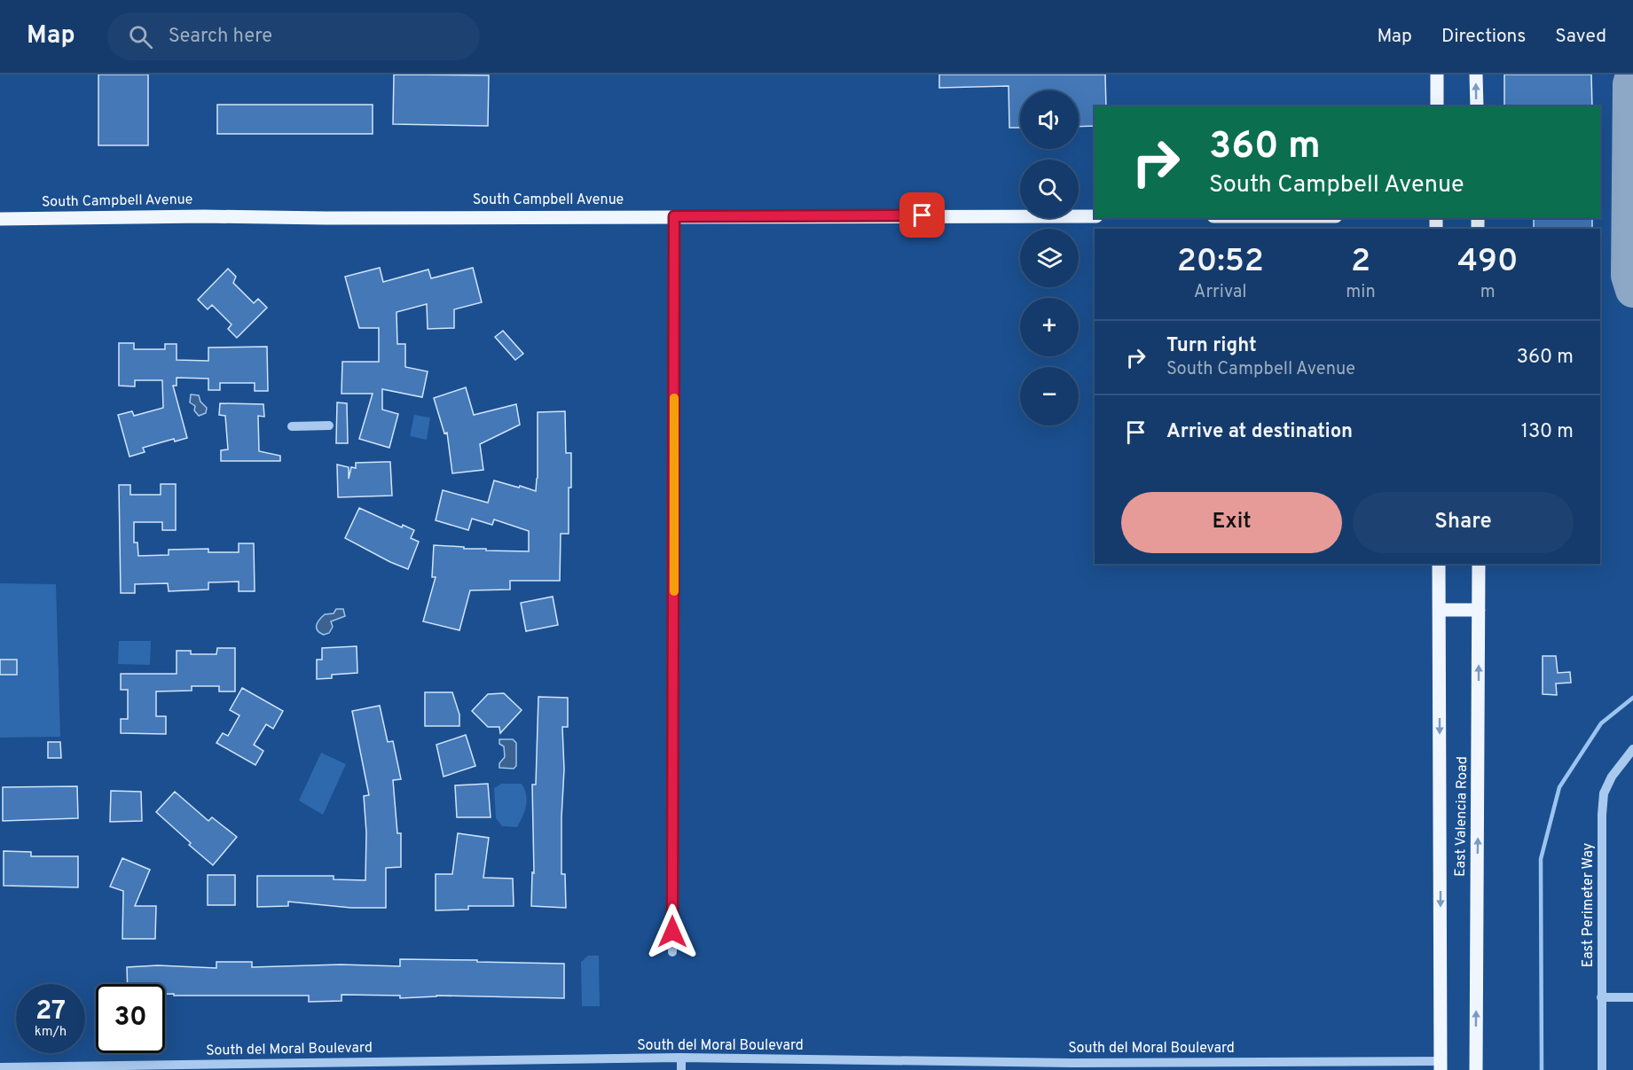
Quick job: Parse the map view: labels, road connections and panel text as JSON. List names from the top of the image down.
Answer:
{
  "streets": {
    "main road": ["South Campbell Avenue", "East Valencia Road"],
    "street": ["East Perimeter Way", "South del Moral Boulevard"]
  },
  "crossings": [
    ["East Valencia Road", "South del Moral Boulevard"]
  ],
  "page": {
    "header": "Map",
    "search": "Search here",
    "nav": ["Map", "Directions", "Saved"],
    "map_buttons": ["+", "−"],
    "turn": ["360 m", "South Campbell Avenue"],
    "eta": [
      "20:52",
      "Arrival",
      "2",
      "min",
      "490",
      "m"
    ],
    "list": [
      {
        "name": "Turn right",
        "note": "South Campbell Avenue",
        "value": "360 m"
      },
      {
        "name": "Arrive at destination",
        "value": "130 m"
      }
    ],
    "buttons": ["Exit", "Share"],
    "speed": "27 km/h",
    "limit": "30"
  }
}
